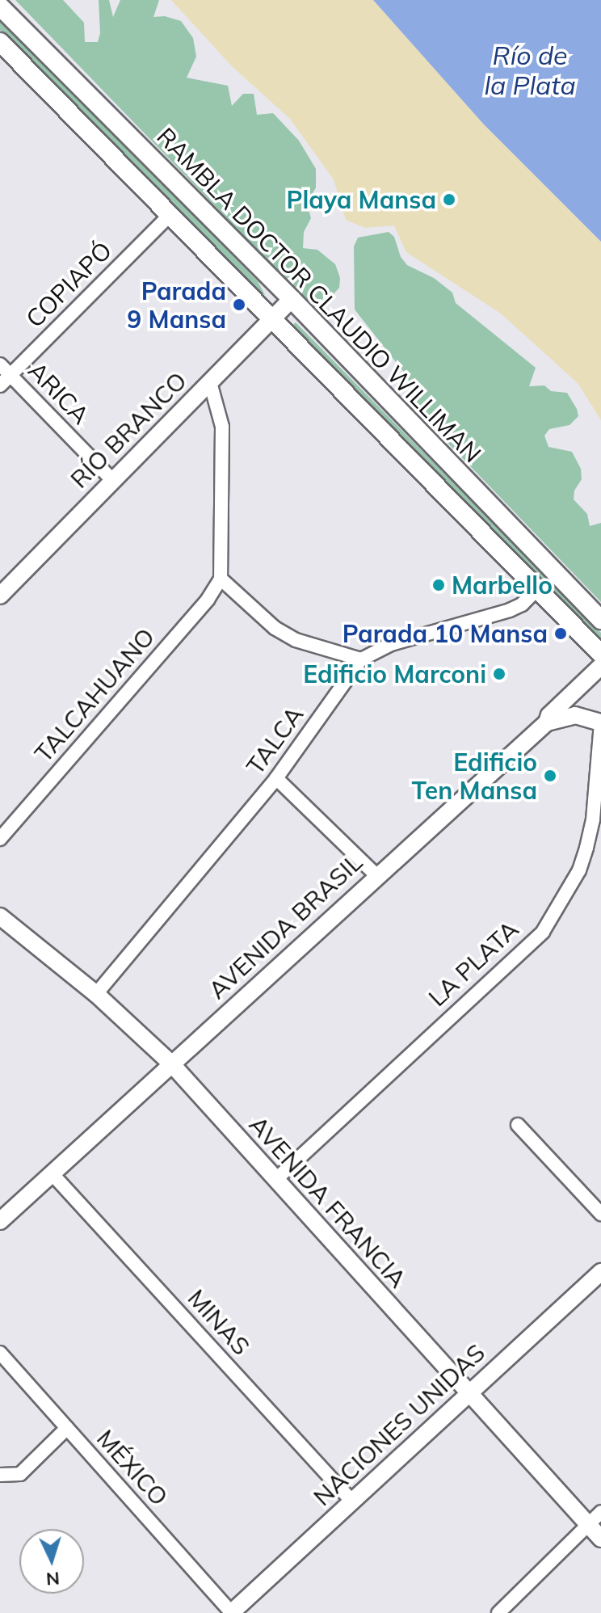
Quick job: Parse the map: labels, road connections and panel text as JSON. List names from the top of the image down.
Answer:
{
  "streets": {
    "main road": ["RAMBLA DOCTOR CLAUDIO WILLIMAN"],
    "street": [
      "COPIAPÓ",
      "ARICA",
      "RÍO BRANCO",
      "TALCAHUANO",
      "TALCA",
      "AVENIDA BRASIL",
      "LA PLATA",
      "AVENIDA FRANCIA",
      "MINAS",
      "NACIONES UNIDAS",
      "MÉXICO"
    ]
  },
  "crossings": [
    ["COPIAPÓ", "RAMBLA DOCTOR CLAUDIO WILLIMAN"],
    ["COPIAPÓ", "ARICA"],
    ["RAMBLA DOCTOR CLAUDIO WILLIMAN", "RÍO BRANCO"],
    ["RAMBLA DOCTOR CLAUDIO WILLIMAN", "TALCA"],
    ["ARICA", "RÍO BRANCO"],
    ["TALCA", "AVENIDA FRANCIA"],
    ["AVENIDA BRASIL", "LA PLATA"],
    ["AVENIDA BRASIL", "AVENIDA FRANCIA"],
    ["AVENIDA BRASIL", "MINAS"],
    ["LA PLATA", "AVENIDA FRANCIA"],
    ["AVENIDA FRANCIA", "NACIONES UNIDAS"],
    ["MINAS", "NACIONES UNIDAS"],
    ["NACIONES UNIDAS", "MÉXICO"]
  ],
  "water": ["Río de la Plata"],
  "places": [
    "Playa Mansa",
    "Parada 9 Mansa",
    "Marbello",
    "Parada 10 Mansa",
    "Edificio Marconi",
    "Edificio Ten Mansa"
  ],
  "north": "bottom"
}
